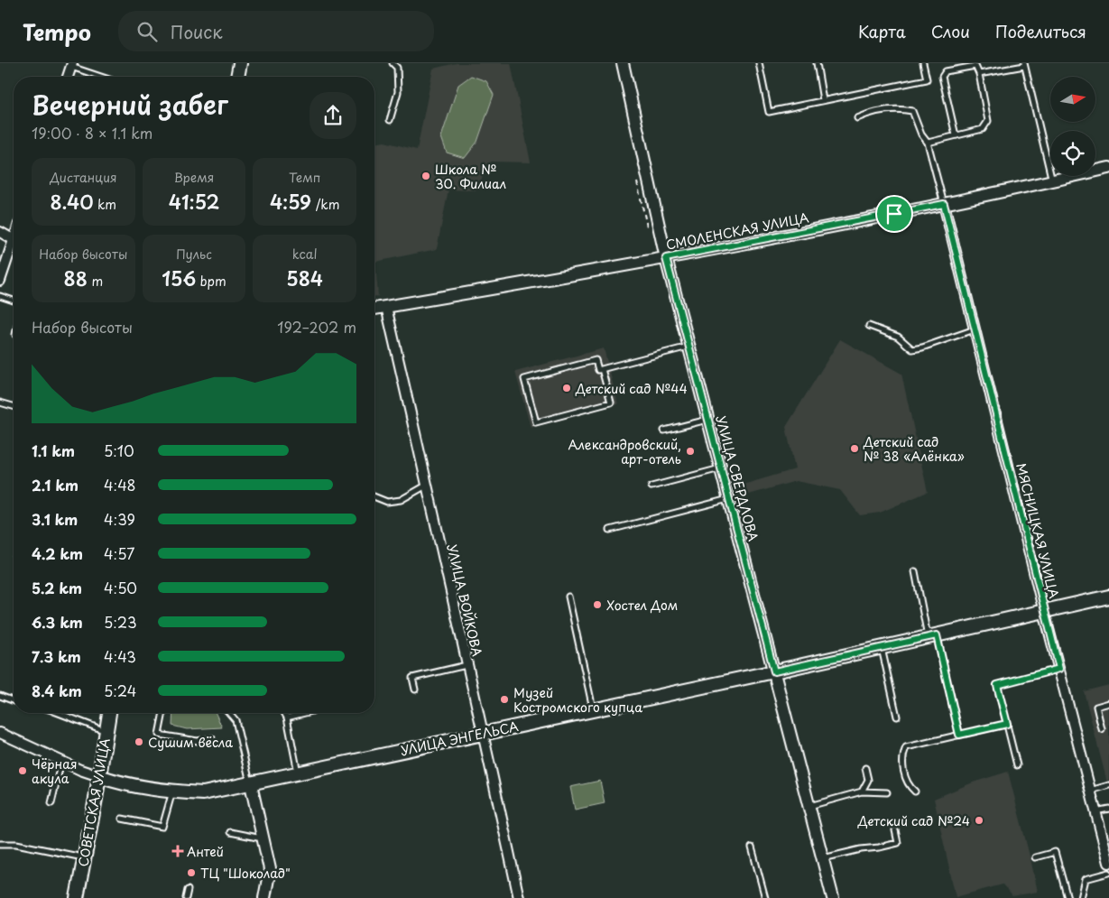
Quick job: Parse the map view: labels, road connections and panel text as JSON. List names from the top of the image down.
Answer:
{
  "streets": {
    "main road": ["УЛИЦА ЭНГЕЛЬСА", "СОВЕТСКАЯ УЛИЦА"],
    "street": [
      "СМОЛЕНСКАЯ УЛИЦА",
      "УЛИЦА СВЕРДЛОВА",
      "МЯСНИЦКАЯ УЛИЦА",
      "УЛИЦА ВОЙКОВА"
    ]
  },
  "crossings": [
    ["СМОЛЕНСКАЯ УЛИЦА", "УЛИЦА СВЕРДЛОВА"],
    ["СМОЛЕНСКАЯ УЛИЦА", "МЯСНИЦКАЯ УЛИЦА"],
    ["СМОЛЕНСКАЯ УЛИЦА", "УЛИЦА ВОЙКОВА"],
    ["УЛИЦА СВЕРДЛОВА", "УЛИЦА ЭНГЕЛЬСА"],
    ["МЯСНИЦКАЯ УЛИЦА", "УЛИЦА ЭНГЕЛЬСА"],
    ["УЛИЦА ВОЙКОВА", "УЛИЦА ЭНГЕЛЬСА"],
    ["УЛИЦА ЭНГЕЛЬСА", "СОВЕТСКАЯ УЛИЦА"]
  ],
  "places": {
    "other": [
      "Школа № 30. Филиал",
      "Детский сад №44",
      "Детский сад № 38 «Алёнка»",
      "Александровский, арт-отель",
      "Хостел Дом",
      "Музей Костромского купца",
      "Сушим вёсла",
      "Чёрная акула",
      "Детский сад №24",
      "ТЦ \"Шоколад\""
    ],
    "health": ["Антей"]
  },
  "north": "right",
  "page": {
    "header": "Tempo",
    "search": "Поиск",
    "nav": ["Карта", "Слои", "Поделиться"],
    "heading": ["Вечерний забег", "19:00 · 8 × 1.1 km"],
    "stats": [
      ["Дистанция", "8.40 km"],
      ["Время", "41:52"],
      ["Темп", "4:59 /km"],
      ["Набор высоты", "88 m"],
      ["Пульс", "156 bpm"],
      ["kcal", "584"]
    ],
    "chart": ["Набор высоты", "192–202 m"],
    "list": [
      {
        "name": "1.1 km",
        "note": "5:10"
      },
      {
        "name": "2.1 km",
        "note": "4:48"
      },
      {
        "name": "3.1 km",
        "note": "4:39"
      },
      {
        "name": "4.2 km",
        "note": "4:57"
      },
      {
        "name": "5.2 km",
        "note": "4:50"
      },
      {
        "name": "6.3 km",
        "note": "5:23"
      },
      {
        "name": "7.3 km",
        "note": "4:43"
      },
      {
        "name": "8.4 km",
        "note": "5:24"
      }
    ]
  }
}
